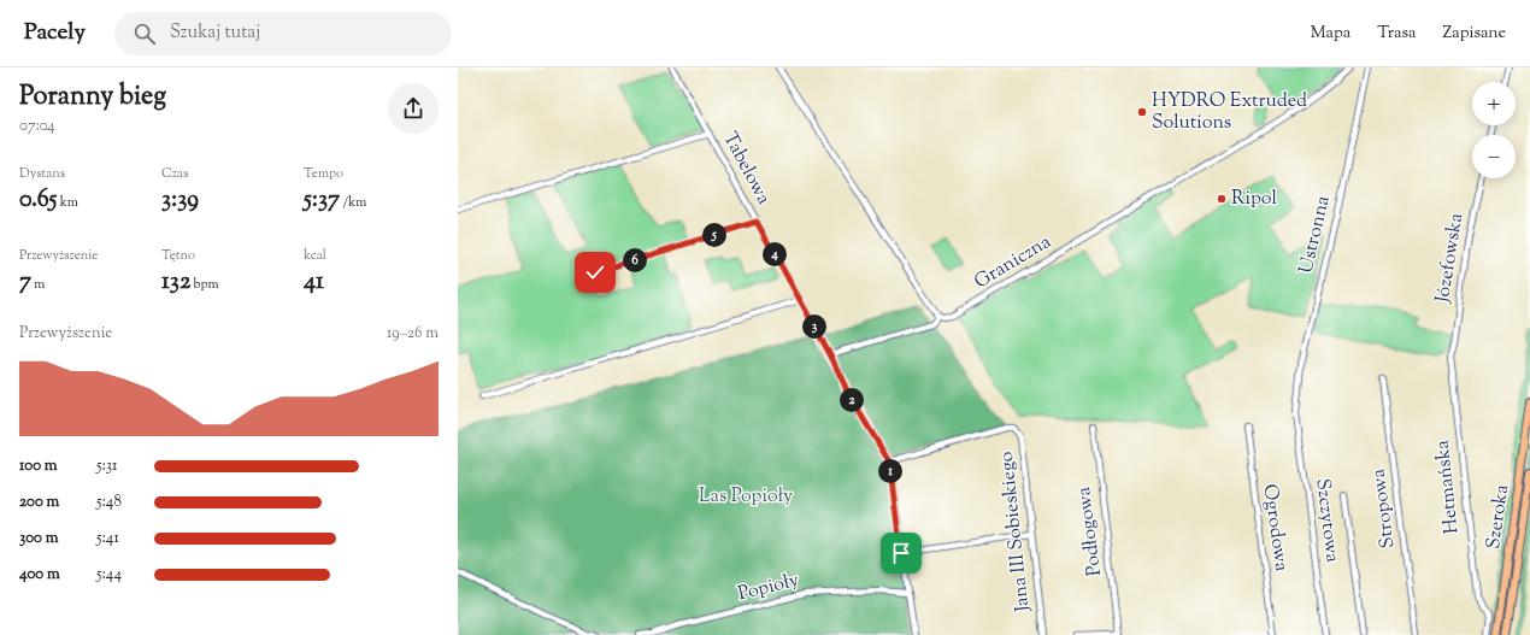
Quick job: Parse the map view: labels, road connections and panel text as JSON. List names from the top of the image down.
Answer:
{
  "streets": {
    "main road": ["Szeroka"],
    "street": [
      "Tabelowa",
      "Ustronna",
      "Józefowska",
      "Graniczna",
      "Hetmańska",
      "Stropowa",
      "Szczytowa",
      "Ogrodowa",
      "Jana III Sobieskiego",
      "Podłogowa",
      "Popioły"
    ]
  },
  "crossings": [
    ["Tabelowa", "Jana III Sobieskiego"],
    ["Ustronna", "Szczytowa"],
    ["Józefowska", "Hetmańska"]
  ],
  "parks": ["Las Popioły"],
  "places": ["HYDRO Extruded Solutions", "Ripol"],
  "page": {
    "header": "Pacely",
    "search": "Szukaj tutaj",
    "nav": ["Mapa", "Trasa", "Zapisane"],
    "heading": ["Poranny bieg", "07:04"],
    "map_buttons": ["+", "−"],
    "stats": [
      ["Dystans", "0.65 km"],
      ["Czas", "3:39"],
      ["Tempo", "5:37 /km"],
      ["Przewyższenie", "7 m"],
      ["Tętno", "132 bpm"],
      ["kcal", "41"]
    ],
    "pins": [
      "5",
      "4",
      "6",
      "3",
      "2",
      "1"
    ],
    "chart": ["Przewyższenie", "19–26 m"],
    "list": [
      {
        "name": "100 m",
        "note": "5:31"
      },
      {
        "name": "200 m",
        "note": "5:48"
      },
      {
        "name": "300 m",
        "note": "5:41"
      },
      {
        "name": "400 m",
        "note": "5:44"
      }
    ]
  }
}
